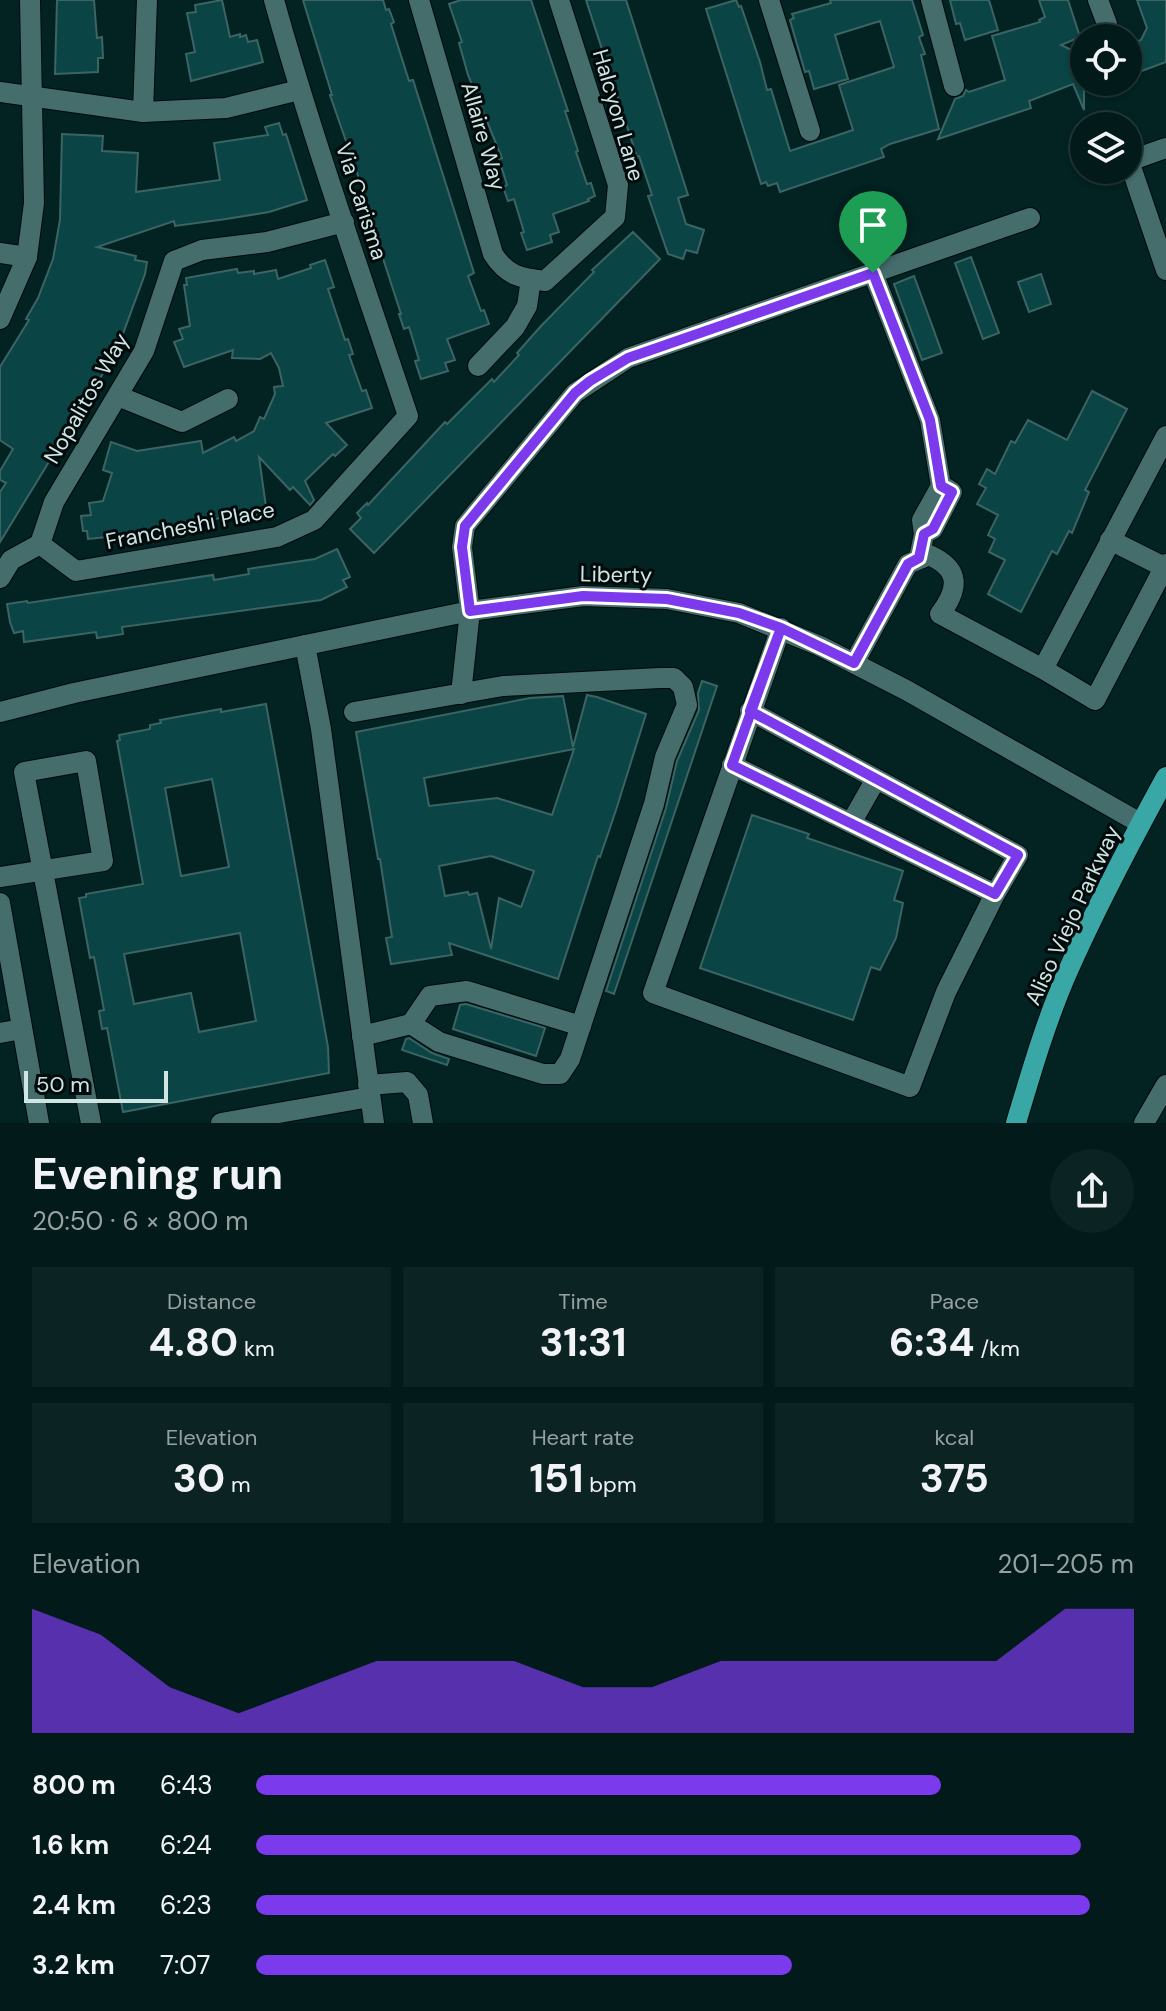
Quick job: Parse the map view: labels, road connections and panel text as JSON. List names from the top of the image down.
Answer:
{
  "streets": {
    "main road": ["Aliso Viejo Parkway"],
    "street": [
      "Halcyon Lane",
      "Allaire Way",
      "Via Carisma",
      "Nopalitos Way",
      "Francheshi Place",
      "Liberty"
    ]
  },
  "crossings": [
    ["Halcyon Lane", "Allaire Way"],
    ["Via Carisma", "Nopalitos Way"],
    ["Via Carisma", "Francheshi Place"],
    ["Nopalitos Way", "Francheshi Place"],
    ["Liberty", "Aliso Viejo Parkway"]
  ],
  "scale_bar": "50 m",
  "page": {
    "scale": "50 m",
    "heading": ["Evening run", "20:50 · 6 × 800 m"],
    "stats": [
      ["Distance", "4.80 km"],
      ["Time", "31:31"],
      ["Pace", "6:34 /km"],
      ["Elevation", "30 m"],
      ["Heart rate", "151 bpm"],
      ["kcal", "375"]
    ],
    "chart": ["Elevation", "201–205 m"],
    "list": [
      {
        "name": "800 m",
        "note": "6:43"
      },
      {
        "name": "1.6 km",
        "note": "6:24"
      },
      {
        "name": "2.4 km",
        "note": "6:23"
      },
      {
        "name": "3.2 km",
        "note": "7:07"
      }
    ]
  }
}
